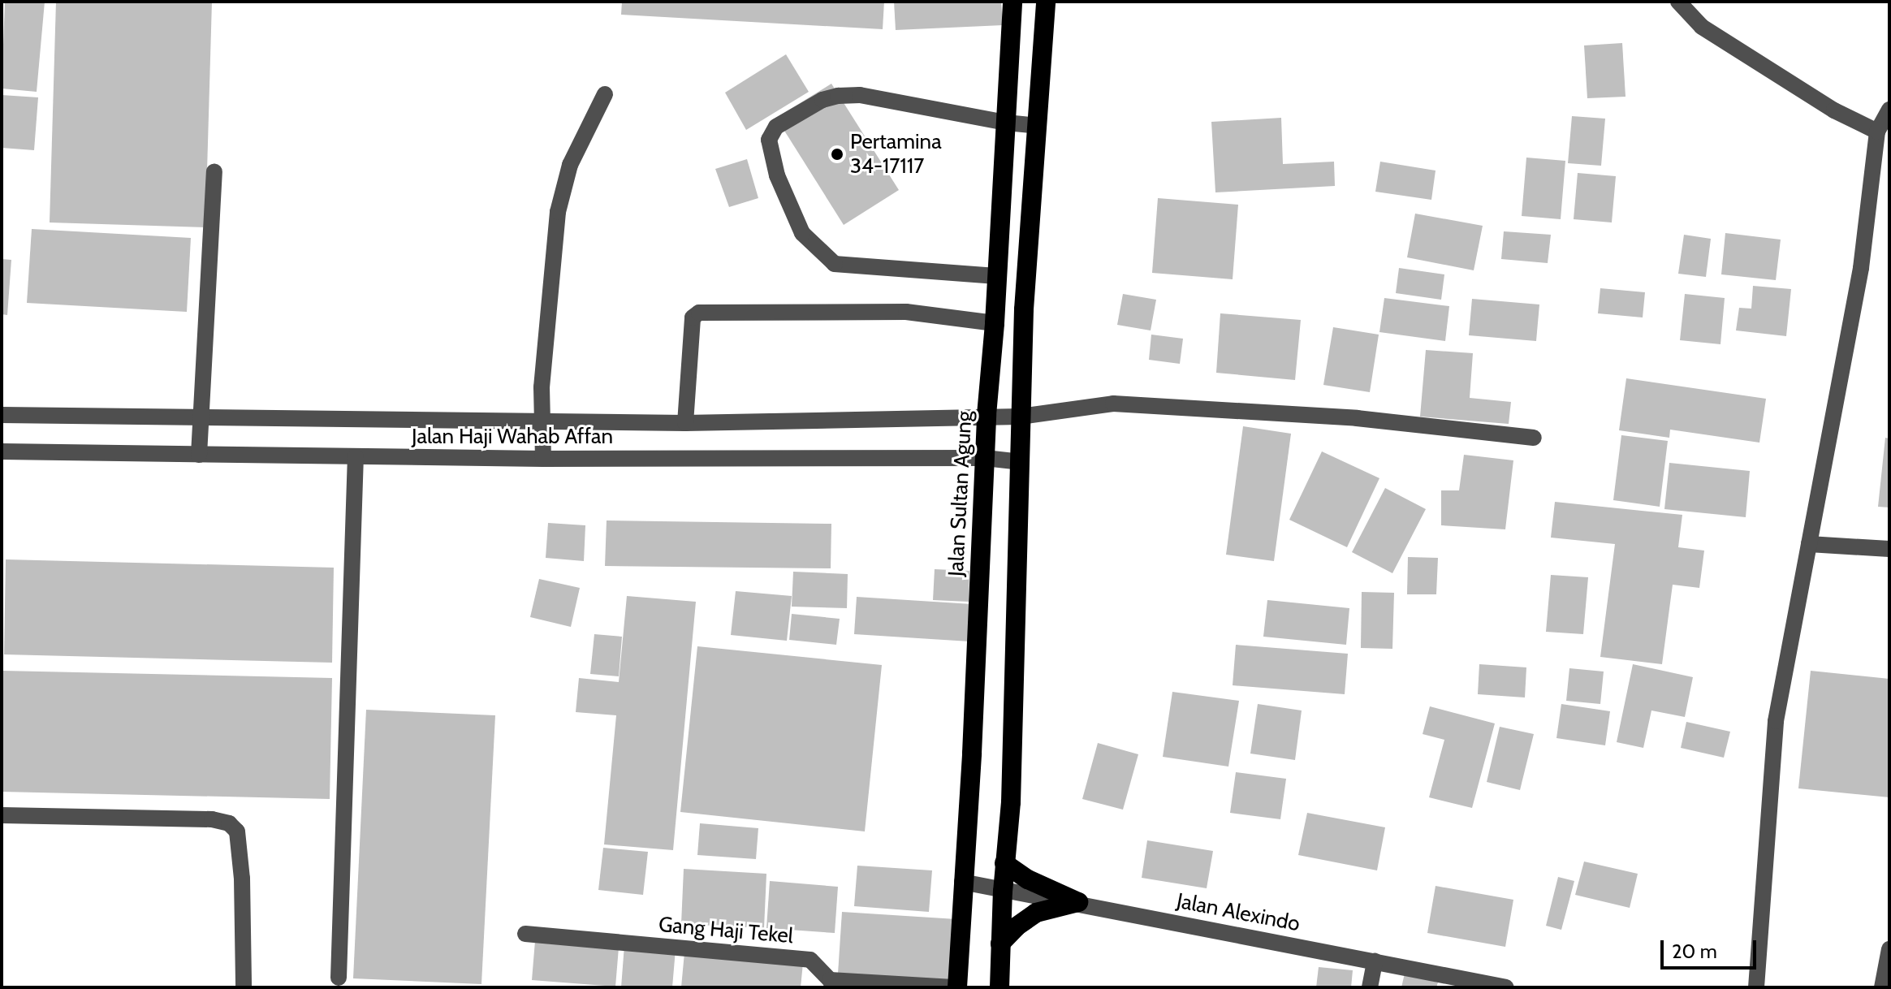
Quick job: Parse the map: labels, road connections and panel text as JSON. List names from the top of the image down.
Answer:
{
  "streets": {
    "highway": ["Jalan Sultan Agung"],
    "street": ["Jalan Haji Wahab Affan", "Jalan Alexindo", "Gang Haji Tekel"]
  },
  "crossings": [
    ["Jalan Haji Wahab Affan", "Jalan Sultan Agung"],
    ["Jalan Sultan Agung", "Jalan Alexindo"],
    ["Jalan Sultan Agung", "Gang Haji Tekel"]
  ],
  "places": ["Pertamina 34-17117"],
  "scale_bar": "20 m"
}
